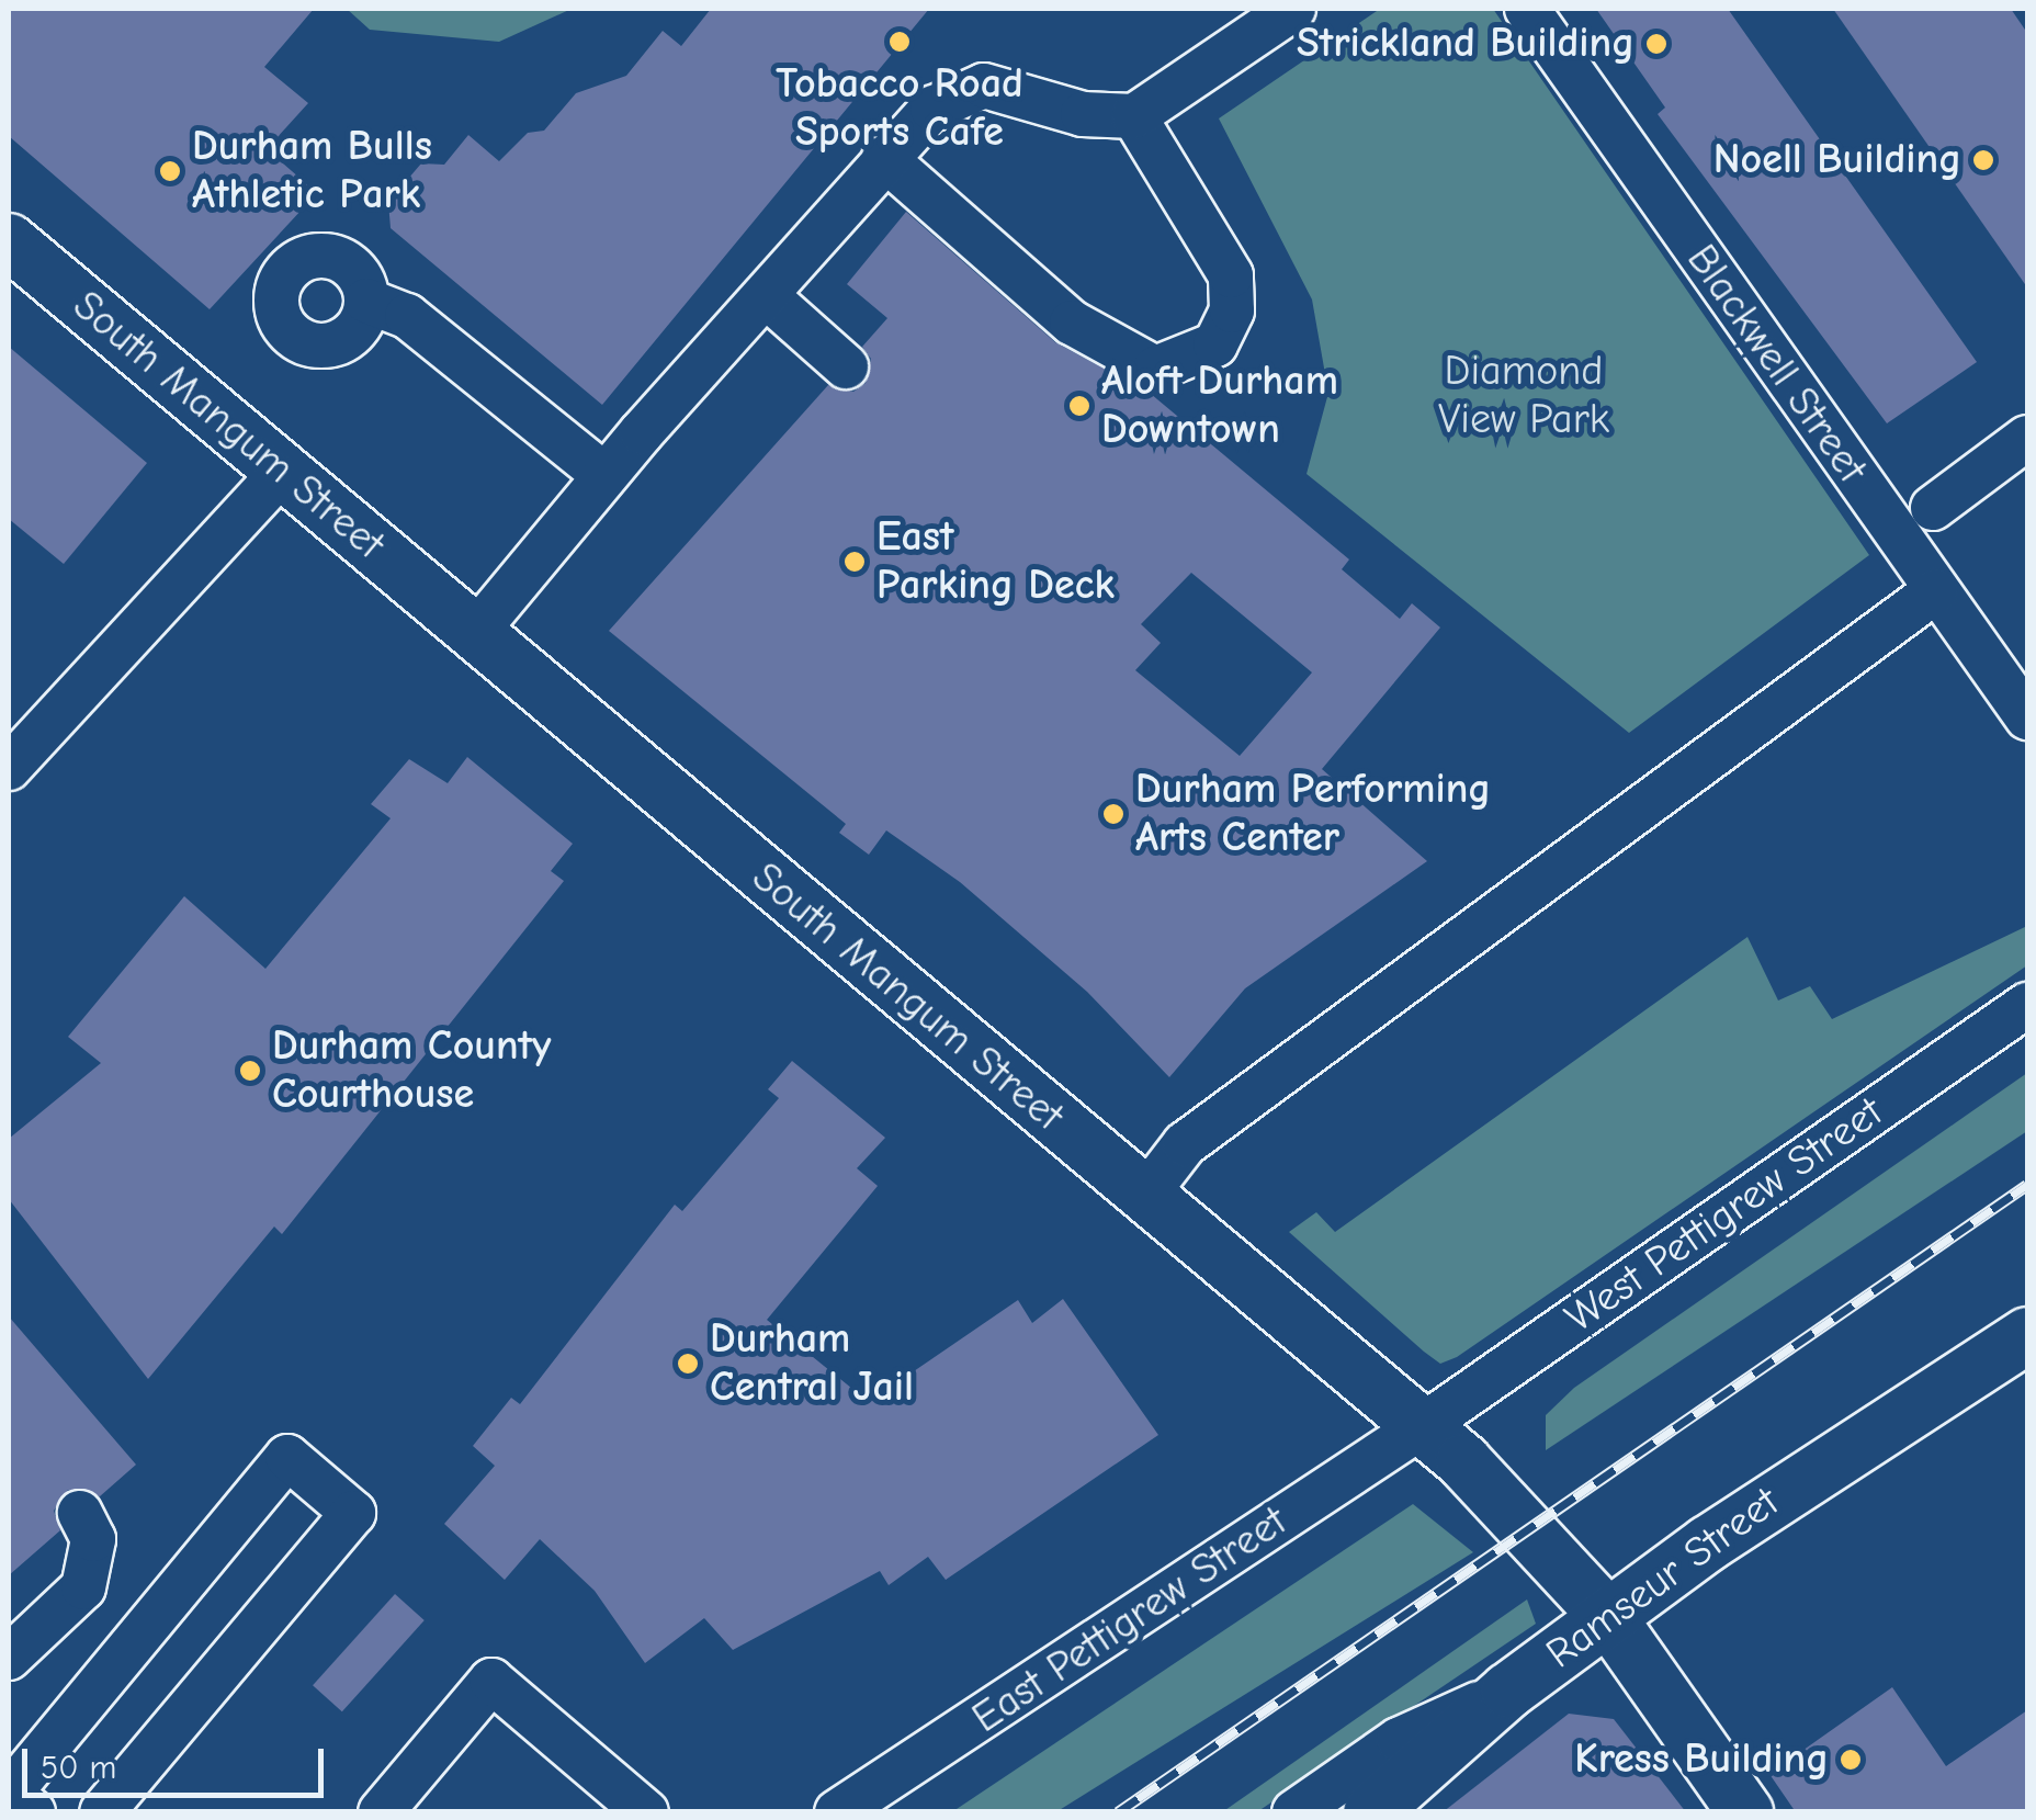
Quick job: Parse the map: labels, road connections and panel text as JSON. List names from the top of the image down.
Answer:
{
  "streets": {
    "main road": ["South Mangum Street", "Ramseur Street"],
    "street": ["Blackwell Street", "West Pettigrew Street", "East Pettigrew Street"]
  },
  "crossings": [
    ["South Mangum Street", "West Pettigrew Street"],
    ["South Mangum Street", "Ramseur Street"],
    ["South Mangum Street", "East Pettigrew Street"],
    ["West Pettigrew Street", "East Pettigrew Street"]
  ],
  "parks": ["Diamond View Park"],
  "places": [
    "Tobacco Road Sports Cafe",
    "Strickland Building",
    "Noell Building",
    "Durham Bulls Athletic Park",
    "Aloft Durham Downtown",
    "East Parking Deck",
    "Durham Performing Arts Center",
    "Durham County Courthouse",
    "Durham Central Jail",
    "Kress Building"
  ],
  "scale_bar": "50 m"
}
